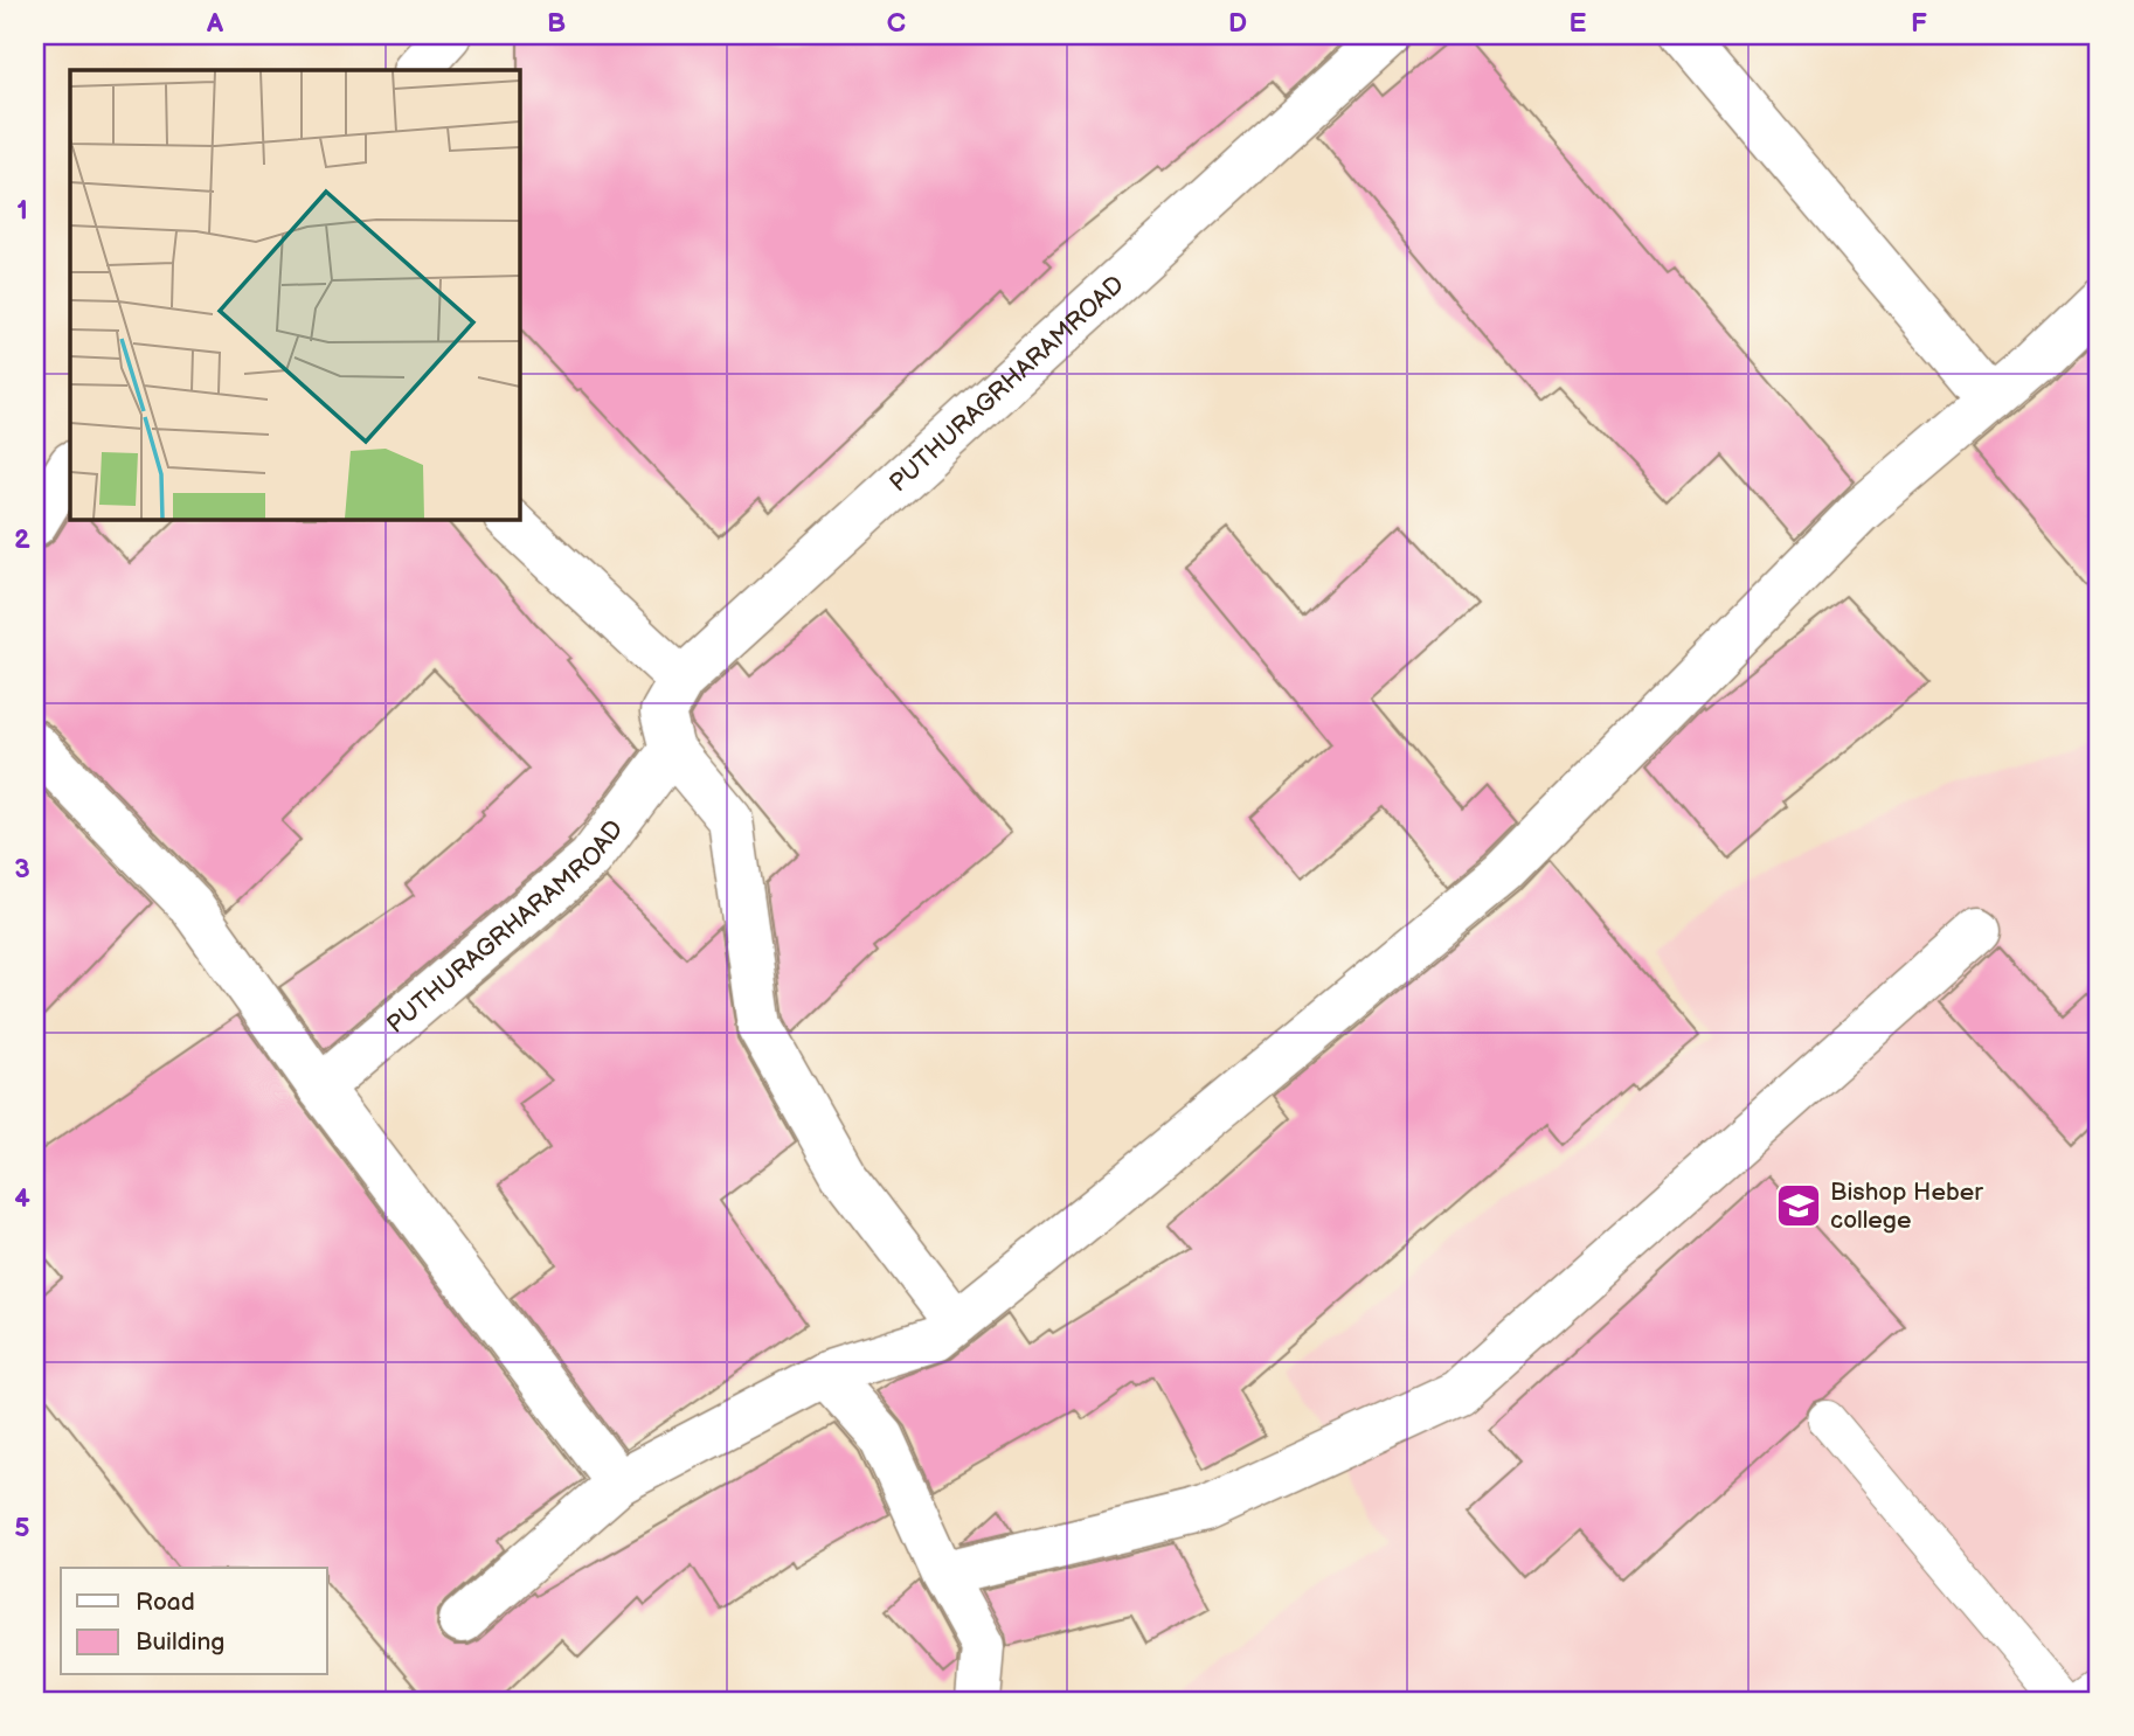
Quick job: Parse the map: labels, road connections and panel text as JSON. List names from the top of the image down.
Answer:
{
  "streets": {
    "street": ["PUTHURAGRHARAMROAD"]
  },
  "places": {
    "school or university": ["Bishop Heber college"]
  },
  "legend": ["Road", "Building"],
  "grid": {
    "columns": [
      "A",
      "B",
      "C",
      "D",
      "E",
      "F"
    ],
    "rows": [
      "1",
      "2",
      "3",
      "4",
      "5"
    ]
  }
}
